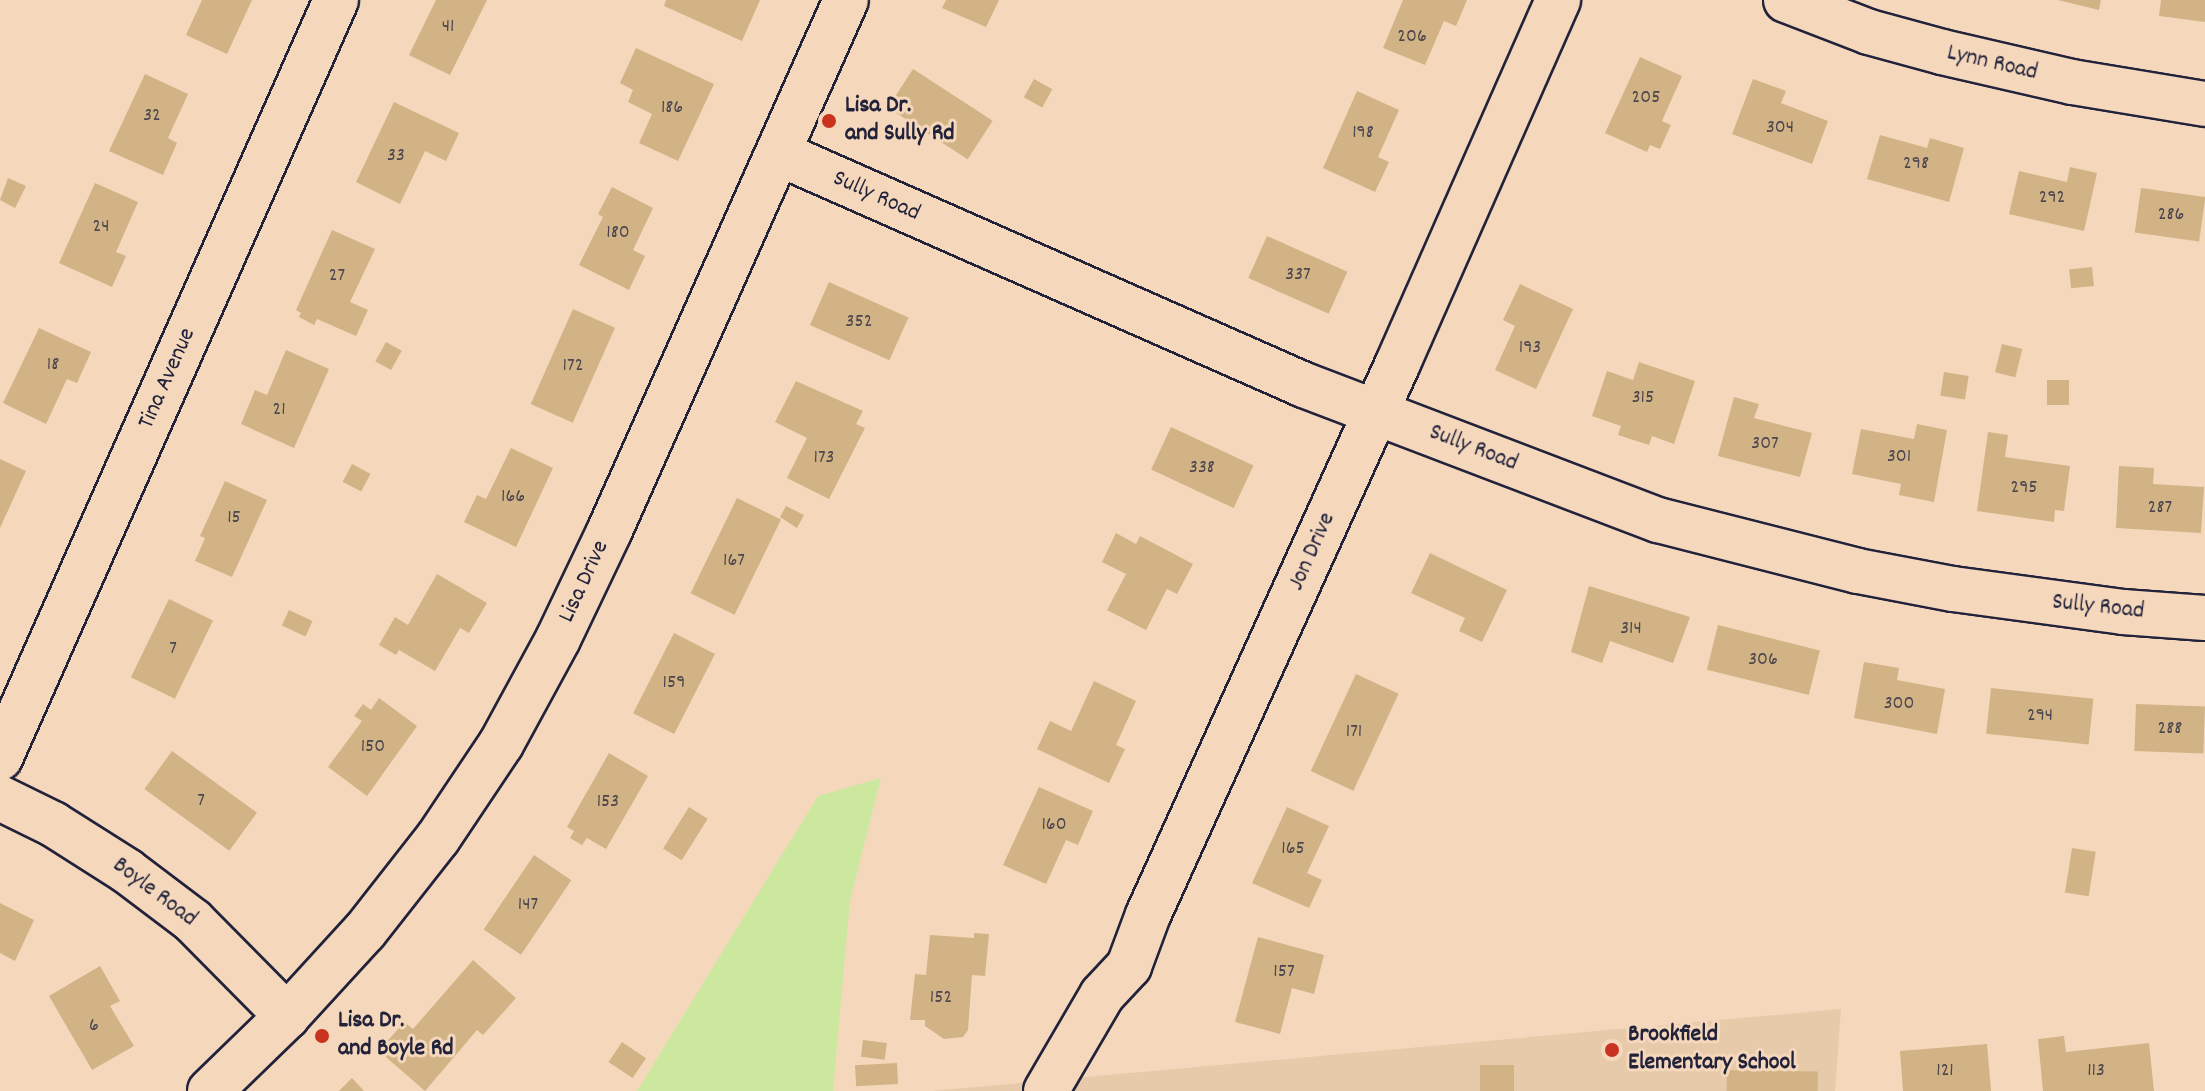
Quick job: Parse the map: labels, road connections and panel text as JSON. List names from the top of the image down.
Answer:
{
  "streets": {
    "street": [
      "Lynn Road",
      "Sully Road",
      "Tina Avenue",
      "Jon Drive",
      "Lisa Drive",
      "Boyle Road"
    ]
  },
  "crossings": [
    ["Sully Road", "Jon Drive"],
    ["Sully Road", "Lisa Drive"],
    ["Lisa Drive", "Boyle Road"]
  ],
  "places": ["Lisa Dr. and Sully Rd", "Lisa Dr. and Boyle Rd", "Brookfield Elementary School"],
  "house_numbers": [
    "41",
    "206",
    "205",
    "186",
    "32",
    "304",
    "198",
    "33",
    "298",
    "292",
    "286",
    "24",
    "180",
    "337",
    "27",
    "352",
    "193",
    "18",
    "172",
    "315",
    "21",
    "307",
    "301",
    "173",
    "338",
    "295",
    "166",
    "287",
    "15",
    "167",
    "314",
    "7",
    "306",
    "159",
    "300",
    "294",
    "288",
    "171",
    "150",
    "7",
    "153",
    "160",
    "165",
    "147",
    "157",
    "152",
    "6",
    "121",
    "113"
  ]
}
